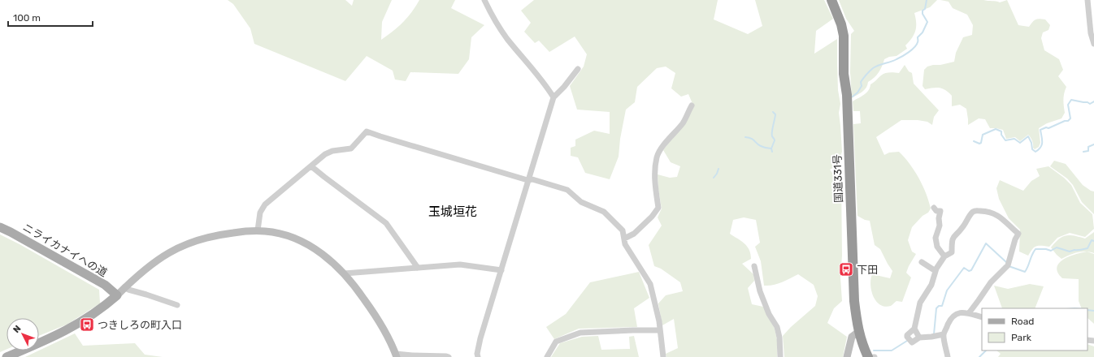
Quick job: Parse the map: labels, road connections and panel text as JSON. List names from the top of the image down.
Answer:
{
  "streets": {
    "highway": ["国道331号"],
    "main road": ["ニライカナイへの道"]
  },
  "districts": ["玉城垣花"],
  "places": {
    "bus stop": ["下田", "つきしろの町入口"]
  },
  "legend": ["Road", "Park"],
  "scale_bar": "100 m",
  "north": "top left"
}
